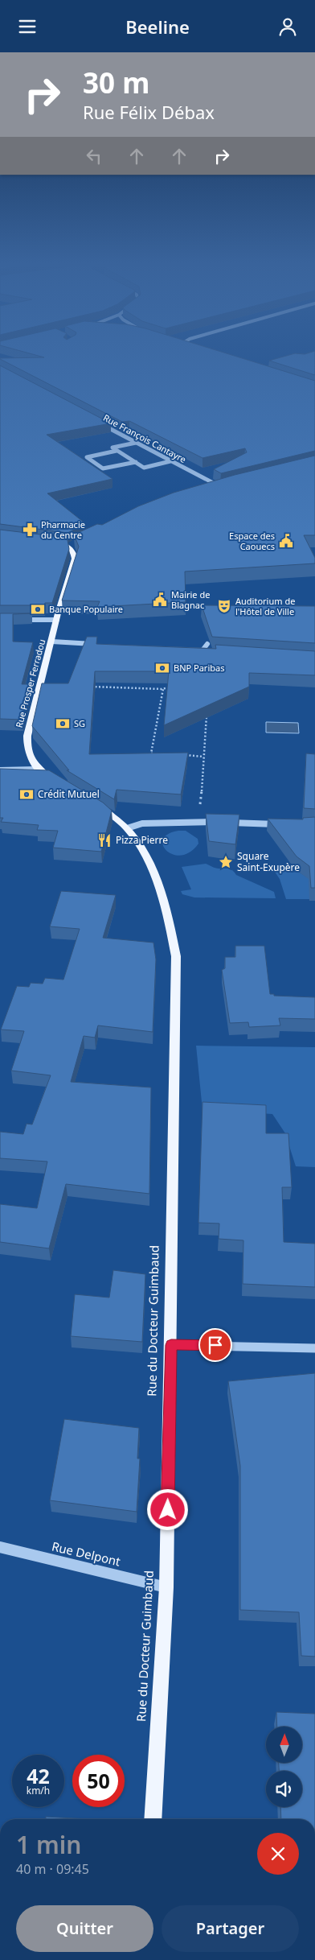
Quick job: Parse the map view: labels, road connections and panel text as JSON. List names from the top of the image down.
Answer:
{
  "streets": {
    "main road": ["Rue Prosper Ferradou", "Rue du Docteur Guimbaud"],
    "street": ["Rue François Cantayre", "Rue Delpont"]
  },
  "crossings": [
    ["Rue du Docteur Guimbaud", "Rue Delpont"]
  ],
  "places": {
    "pharmacy": ["Pharmacie du Centre"],
    "public building": ["Espace des Caouecs", "Mairie de Blagnac"],
    "theatre": ["Auditorium de l'Hôtel de Ville"],
    "bank": [
      "Banque Populaire",
      "BNP Paribas",
      "SG",
      "Crédit Mutuel"
    ],
    "restaurant": ["Pizza Pierre"],
    "place": ["Square Saint-Exupère"]
  },
  "north": "top",
  "page": {
    "header": "Beeline",
    "turn": ["30 m", "Rue Félix Débax"],
    "speed": "42 km/h",
    "limit": "50",
    "heading": ["1 min", "40 m · 09:45"],
    "buttons": ["Quitter", "Partager"]
  }
}
